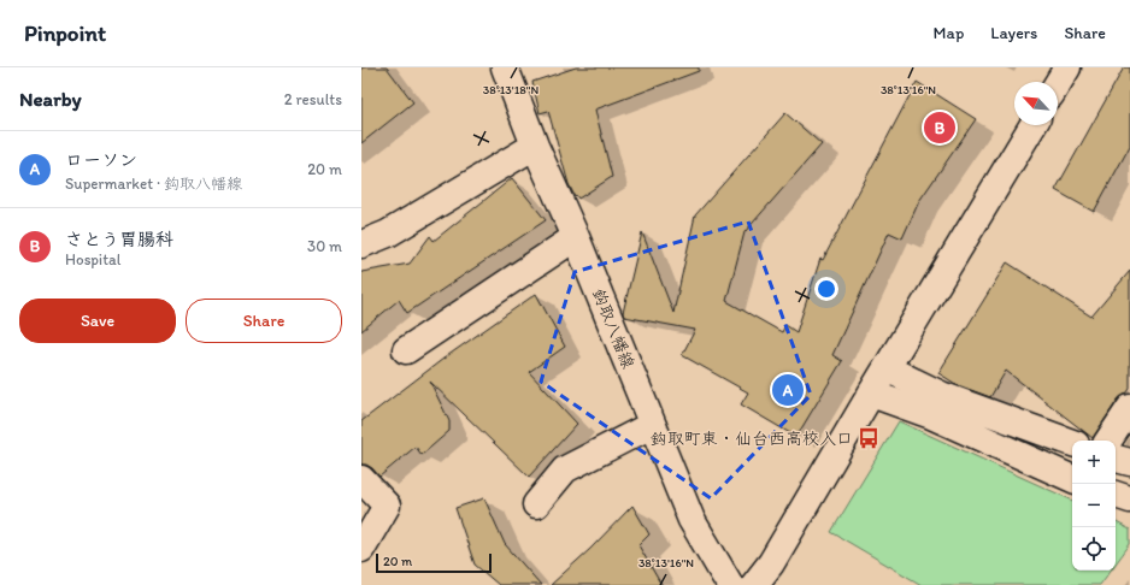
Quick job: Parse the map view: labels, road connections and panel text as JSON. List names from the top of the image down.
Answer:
{
  "streets": {
    "street": ["鈎取八幡線"]
  },
  "places": {
    "bus stop": ["鈎取町東・仙台西高校入口"]
  },
  "scale_bar": "20 m",
  "north": "top left",
  "page": {
    "header": "Pinpoint",
    "nav": ["Map", "Layers", "Share"],
    "heading": ["Nearby", "2 results"],
    "pins": ["B", "A"],
    "list": [
      {
        "mark": "A",
        "name": "ローソン",
        "note": "Supermarket · 鈎取八幡線",
        "value": "20 m"
      },
      {
        "mark": "B",
        "name": "さとう胃腸科",
        "note": "Hospital",
        "value": "30 m"
      }
    ],
    "buttons": ["Save", "Share"],
    "map_buttons": ["+", "−"],
    "scale": "20 m"
  },
  "coordinates": ["38°13'16\"N", "38°13'18\"N"]
}
